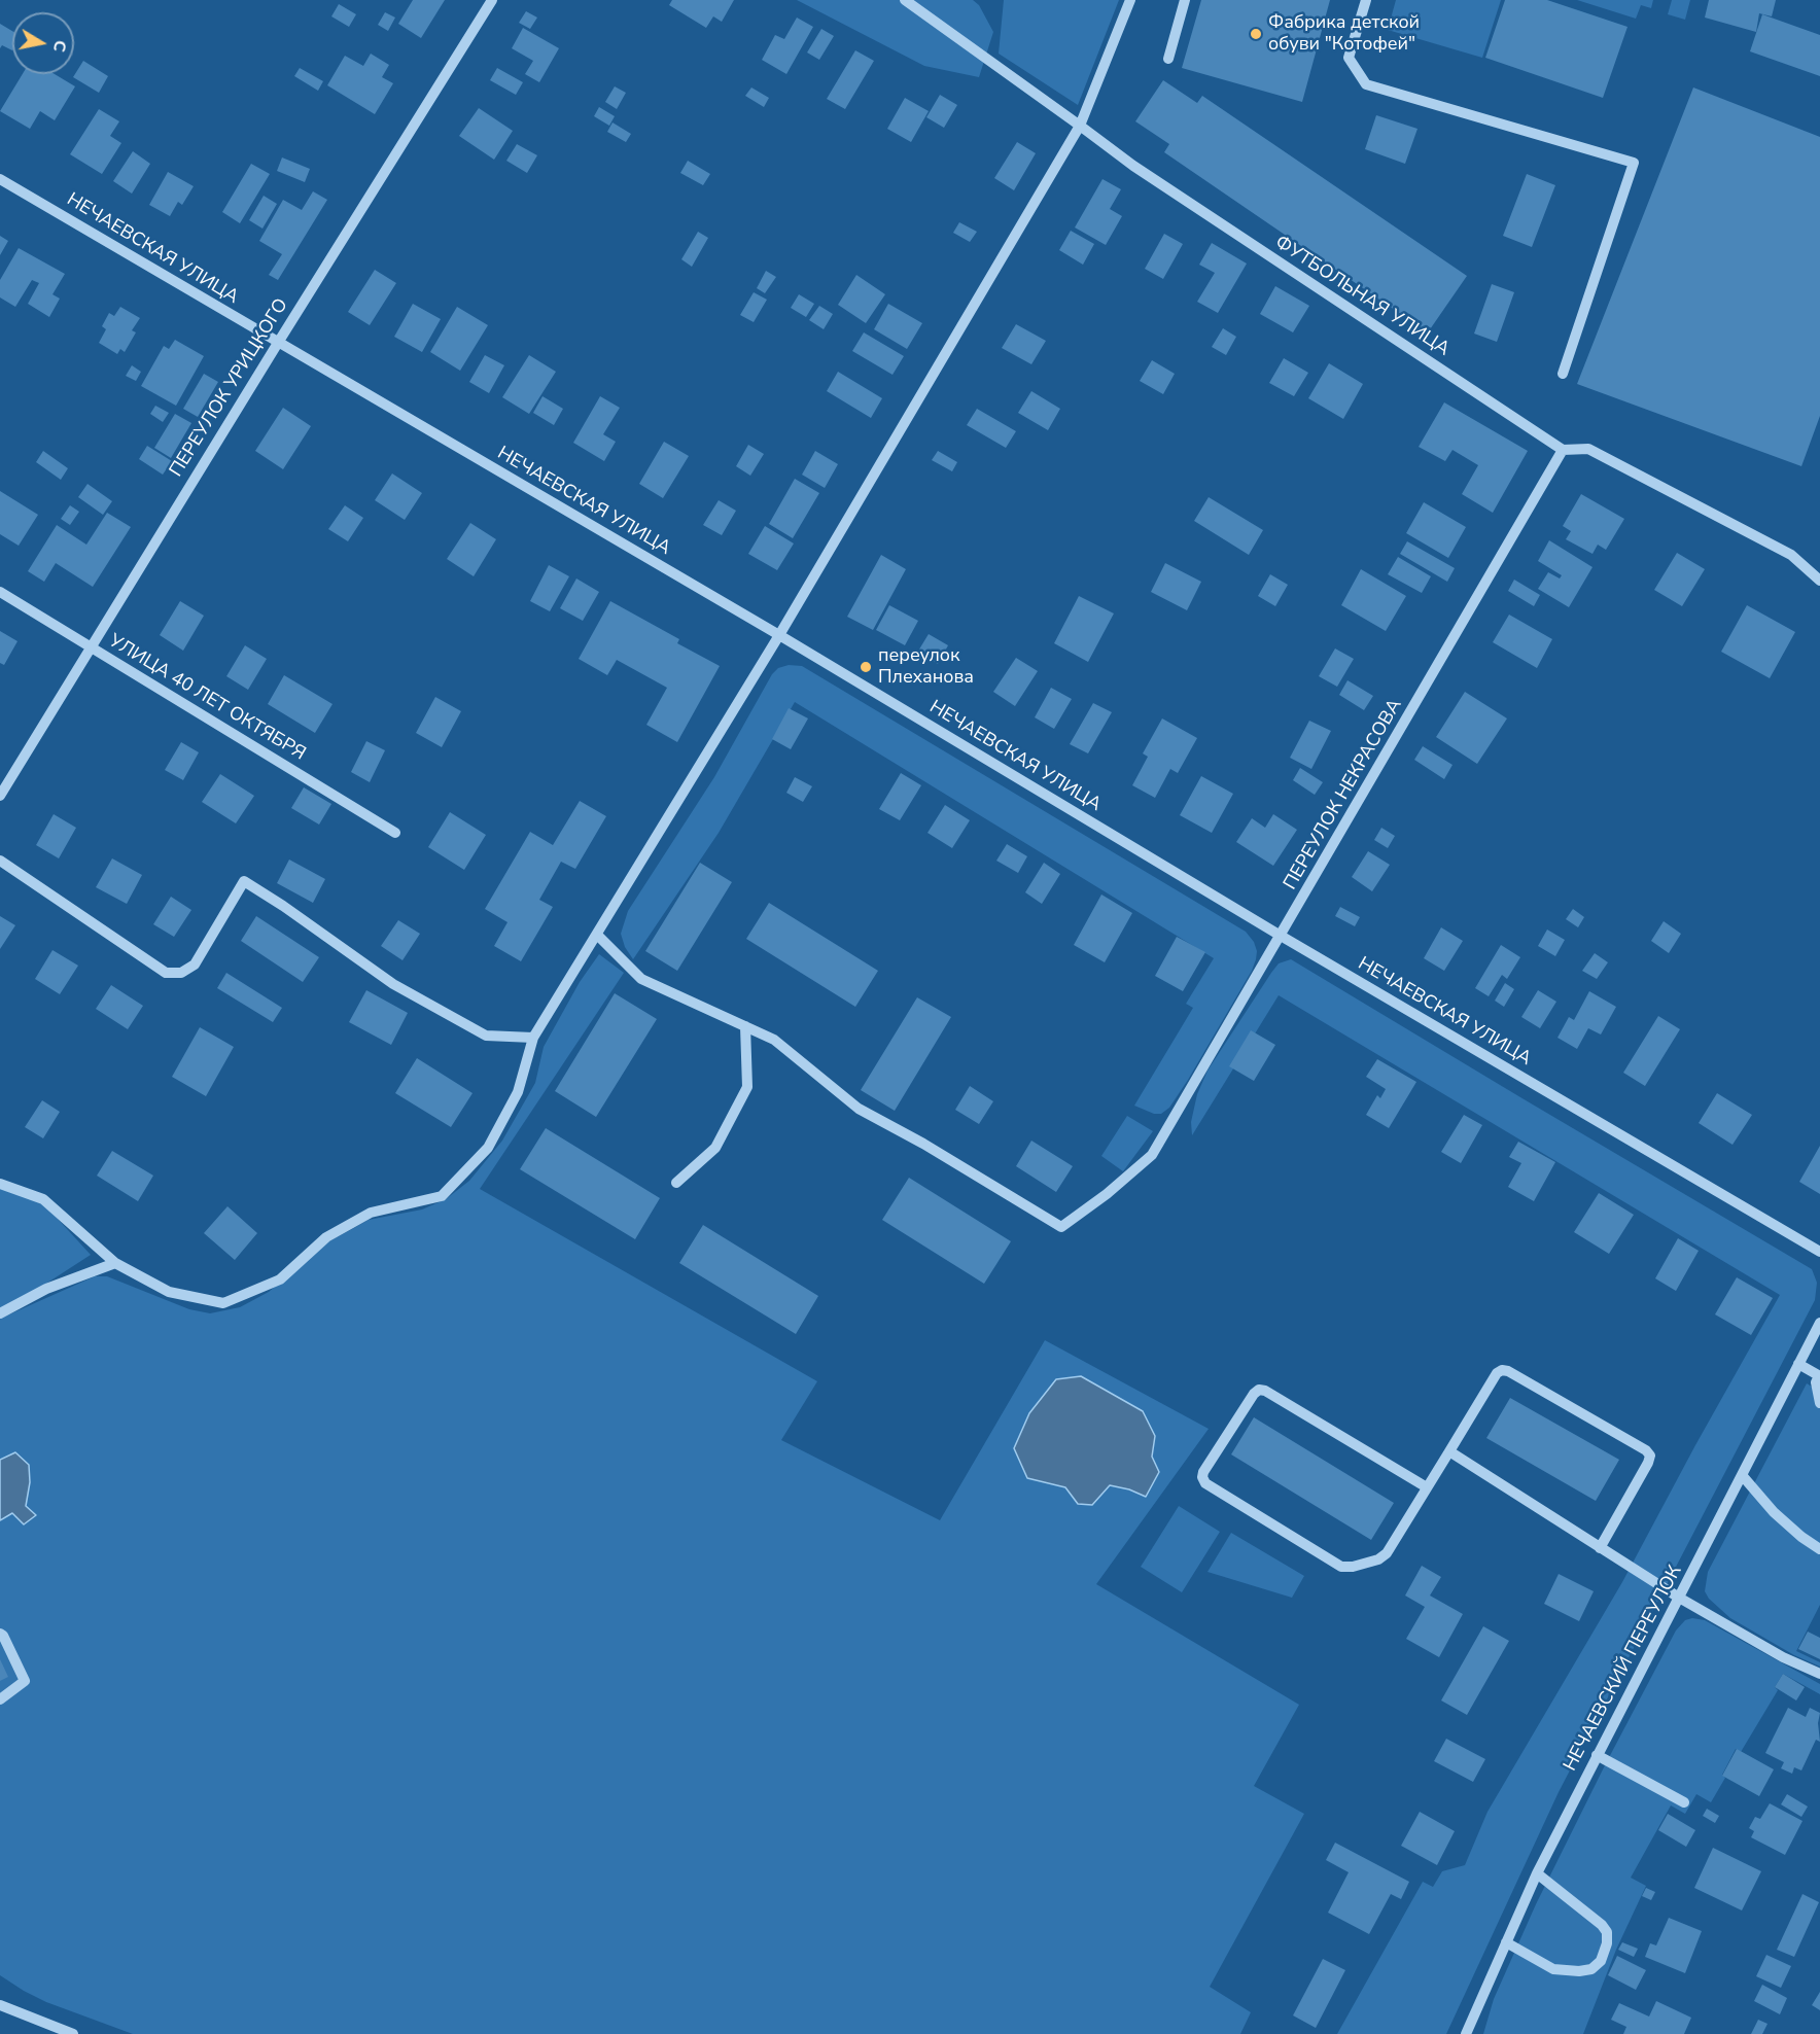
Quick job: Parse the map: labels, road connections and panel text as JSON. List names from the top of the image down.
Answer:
{
  "streets": {
    "street": [
      "НЕЧАЕВСКАЯ УЛИЦА",
      "ФУТБОЛЬНАЯ УЛИЦА",
      "ПЕРЕУЛОК УРИЦКОГО",
      "УЛИЦА 40 ЛЕТ ОКТЯБРЯ",
      "ПЕРЕУЛОК НЕКРАСОВА",
      "НЕЧАЕВСКИЙ ПЕРЕУЛОК"
    ]
  },
  "crossings": [
    ["НЕЧАЕВСКАЯ УЛИЦА", "ПЕРЕУЛОК УРИЦКОГО"],
    ["НЕЧАЕВСКАЯ УЛИЦА", "ПЕРЕУЛОК НЕКРАСОВА"],
    ["ФУТБОЛЬНАЯ УЛИЦА", "ПЕРЕУЛОК НЕКРАСОВА"],
    ["ПЕРЕУЛОК УРИЦКОГО", "УЛИЦА 40 ЛЕТ ОКТЯБРЯ"]
  ],
  "places": ["Фабрика детской обуви \"Котофей\"", "переулок Плеханова"],
  "north": "right"
}
